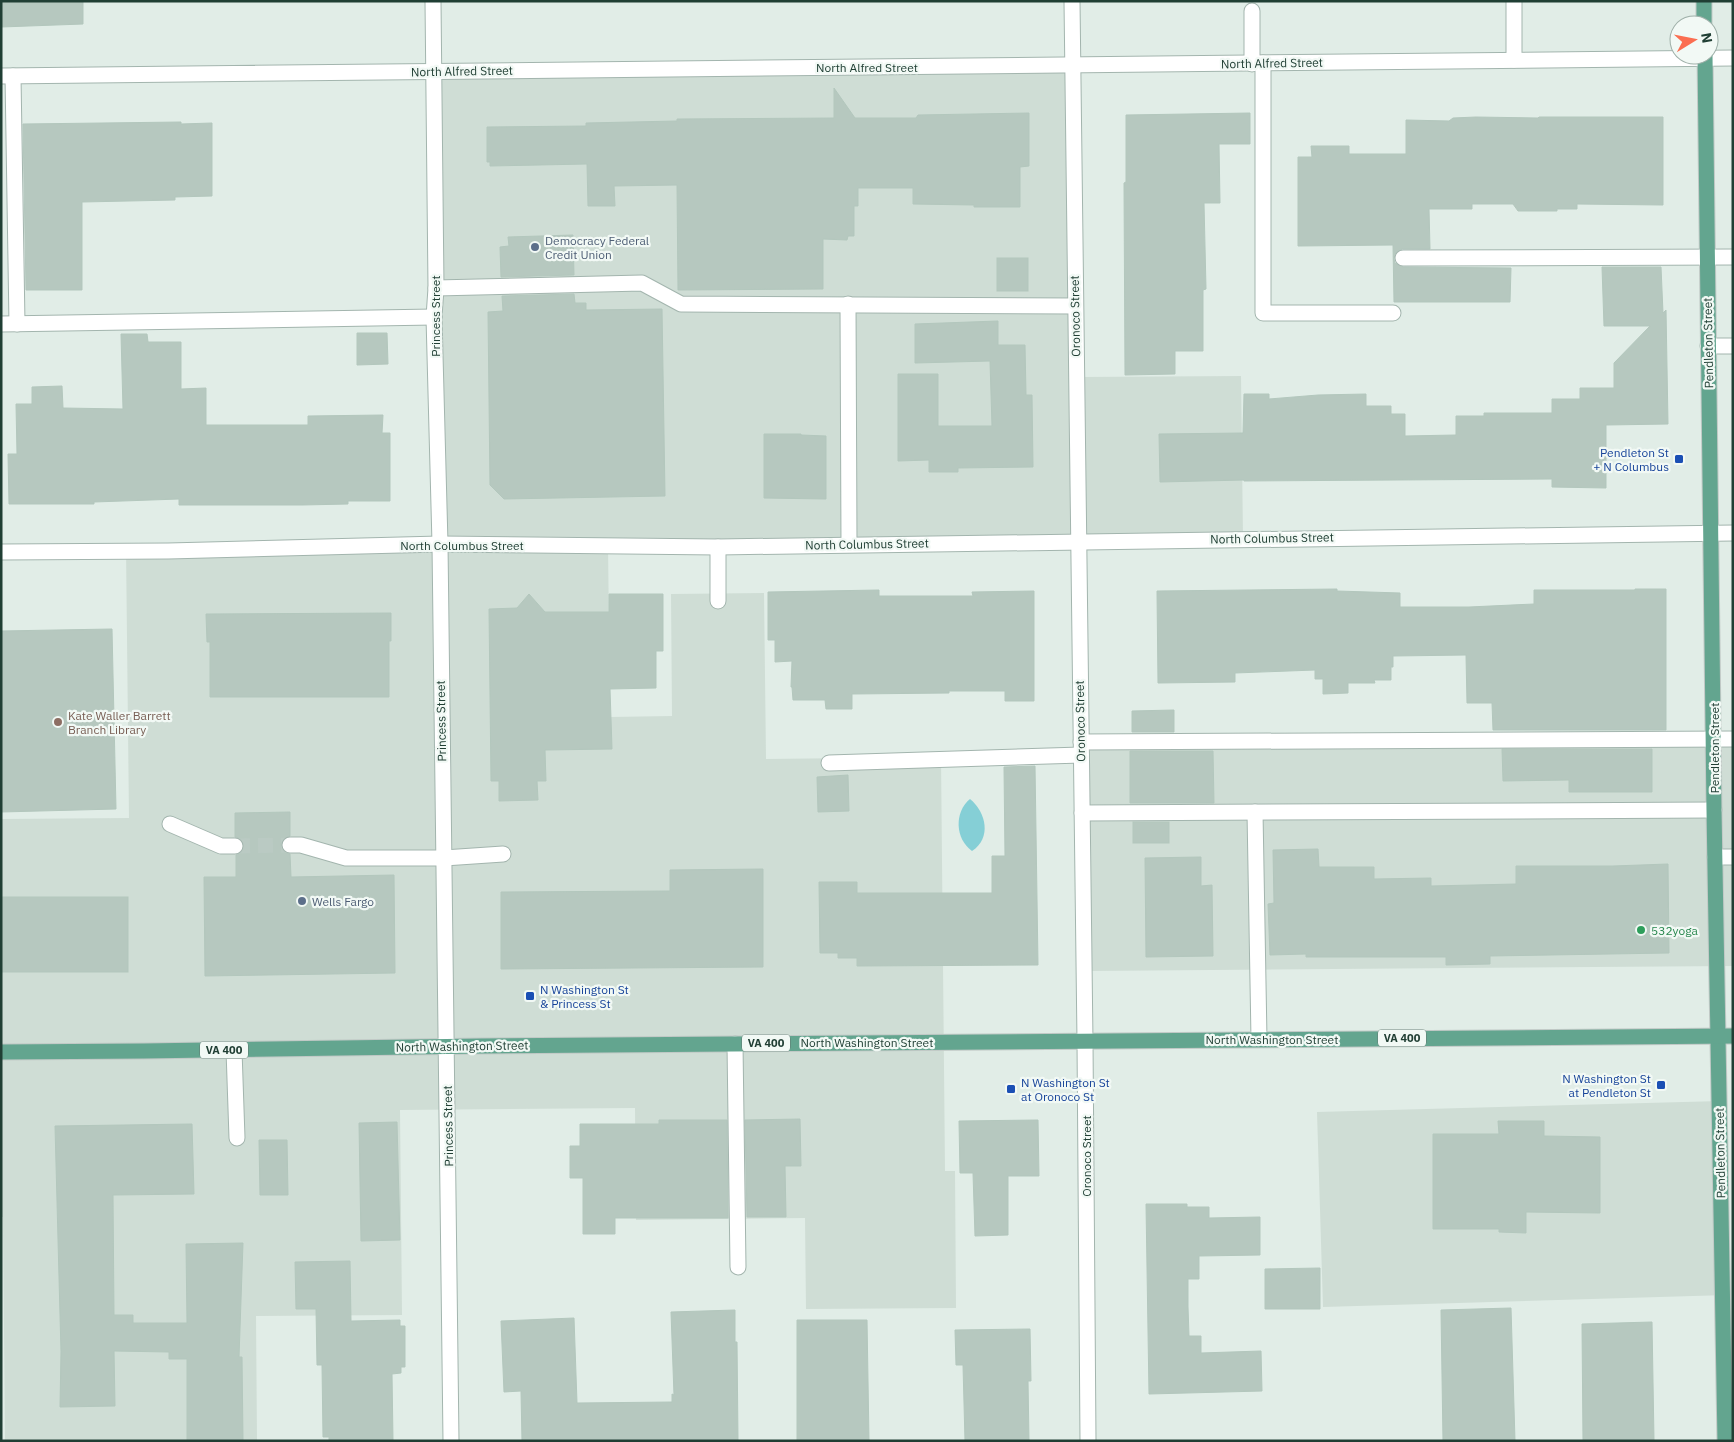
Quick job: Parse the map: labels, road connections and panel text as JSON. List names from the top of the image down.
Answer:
{
  "streets": {
    "main road": ["Pendleton Street", "VA 400", "North Washington Street"],
    "street": [
      "North Alfred Street",
      "Princess Street",
      "Oronoco Street",
      "North Columbus Street"
    ]
  },
  "crossings": [
    ["North Alfred Street", "Princess Street"],
    ["North Alfred Street", "Oronoco Street"],
    ["Princess Street", "North Columbus Street"],
    ["Princess Street", "North Washington Street"],
    ["Oronoco Street", "North Columbus Street"],
    ["Oronoco Street", "North Washington Street"],
    ["Pendleton Street", "North Columbus Street"],
    ["Pendleton Street", "North Washington Street"]
  ],
  "places": {
    "other": [
      "Democracy Federal Credit Union",
      "Kate Waller Barrett Branch Library",
      "Wells Fargo",
      "532yoga"
    ],
    "transit": [
      "Pendleton St + N Columbus",
      "N Washington St & Princess St",
      "N Washington St at Pendleton St",
      "N Washington St at Oronoco St"
    ]
  },
  "north": "right"
}
